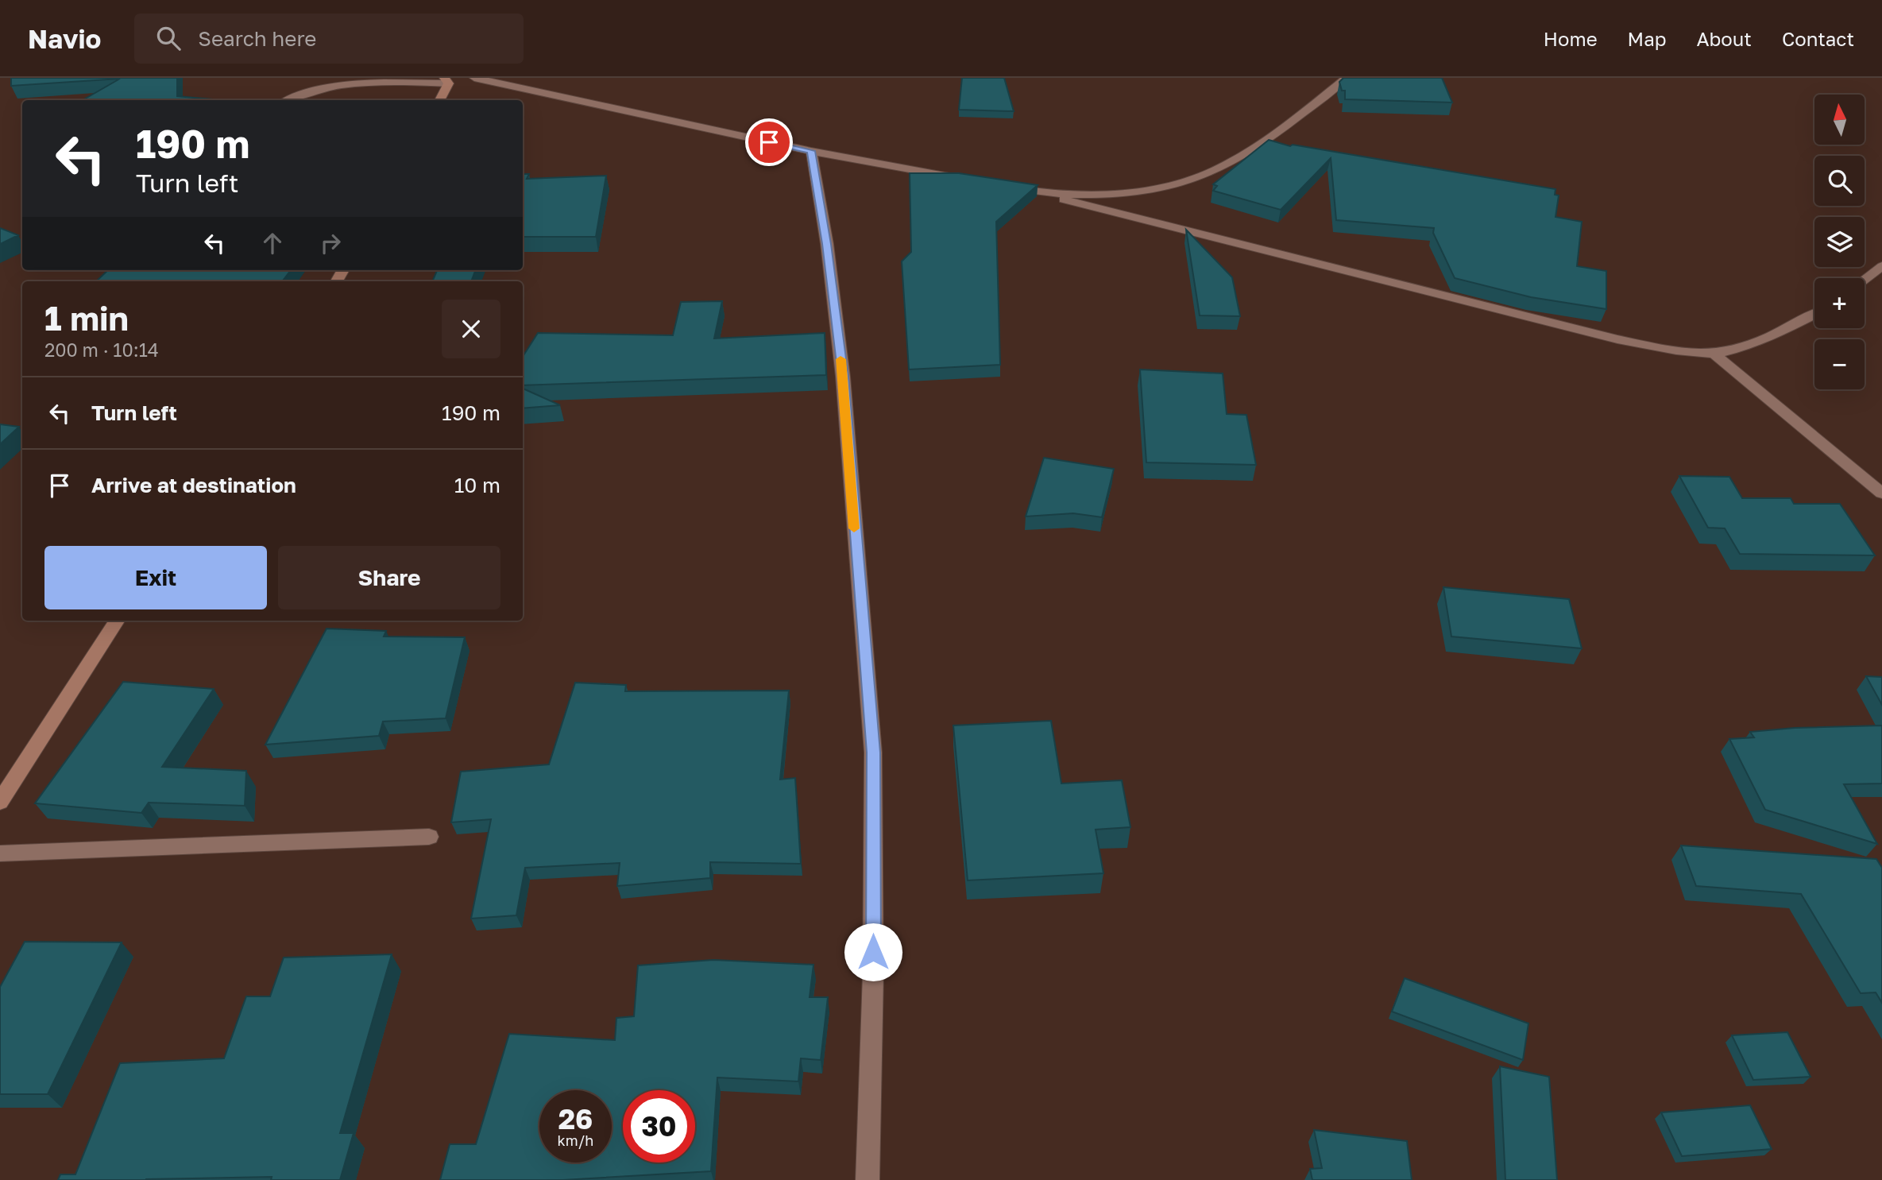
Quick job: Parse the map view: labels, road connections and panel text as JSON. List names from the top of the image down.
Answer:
{
  "north": "top",
  "page": {
    "header": "Navio",
    "search": "Search here",
    "nav": [
      "Home",
      "Map",
      "About",
      "Contact"
    ],
    "map_buttons": ["+", "−"],
    "turn": ["190 m", "Turn left"],
    "heading": ["1 min", "200 m · 10:14"],
    "list": [
      {
        "name": "Turn left",
        "value": "190 m"
      },
      {
        "name": "Arrive at destination",
        "value": "10 m"
      }
    ],
    "buttons": ["Exit", "Share"],
    "speed": "26 km/h",
    "limit": "30"
  }
}
